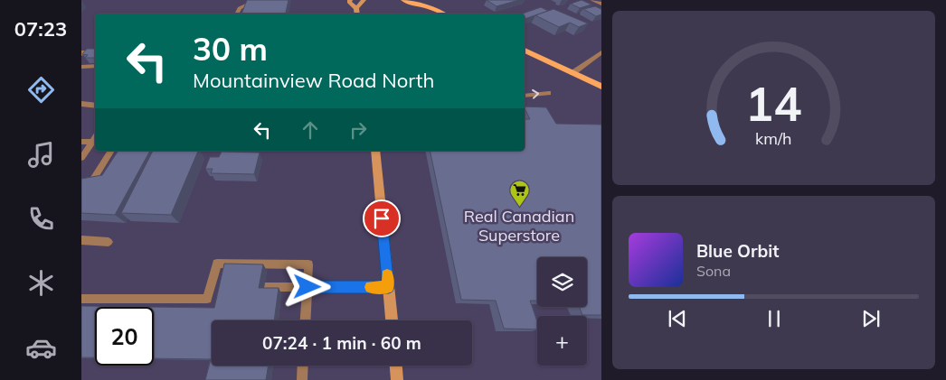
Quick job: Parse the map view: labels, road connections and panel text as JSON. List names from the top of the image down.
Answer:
{
  "places": {
    "supermarket": ["Real Canadian Superstore"]
  },
  "page": {
    "tabs": "07:23",
    "turn": ["30 m", "Mountainview Road North"],
    "song": ["Blue Orbit", "Sona"],
    "map_buttons": "+",
    "limit": "20",
    "trip": "07:24 · 1 min · 60 m",
    "gauge": ["14", "km/h"]
  }
}
